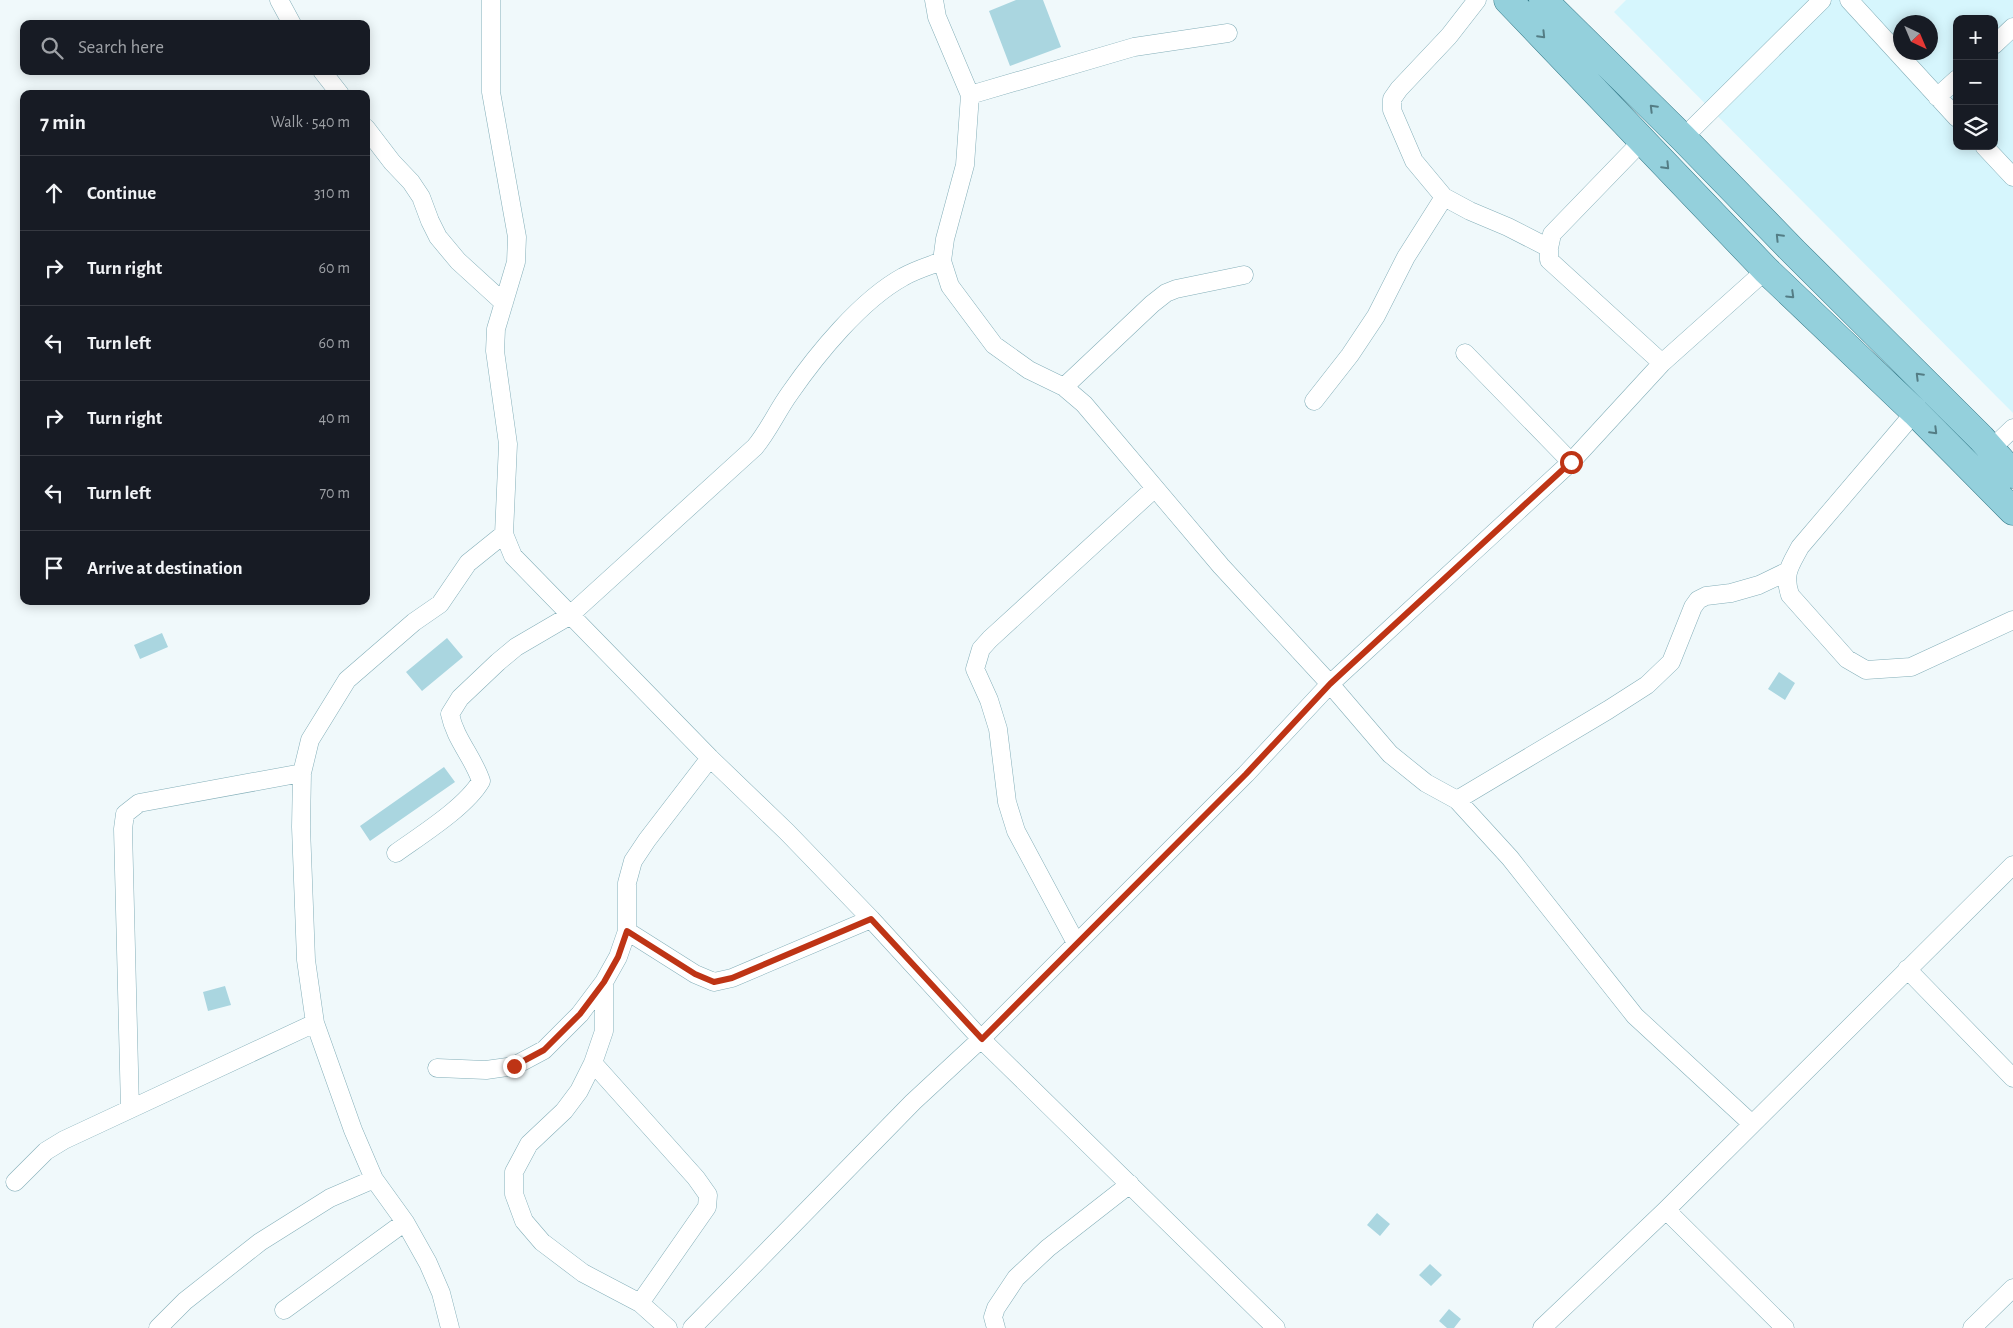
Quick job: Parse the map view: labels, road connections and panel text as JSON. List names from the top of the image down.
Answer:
{
  "north": "bottom right",
  "page": {
    "map_buttons": ["+", "−"],
    "search": "Search here",
    "heading": ["7 min", "Walk · 540 m"],
    "list": [
      ["Continue", "310 m"],
      ["Turn right", "60 m"],
      ["Turn left", "60 m"],
      ["Turn right", "40 m"],
      ["Turn left", "70 m"],
      "Arrive at destination"
    ]
  }
}
